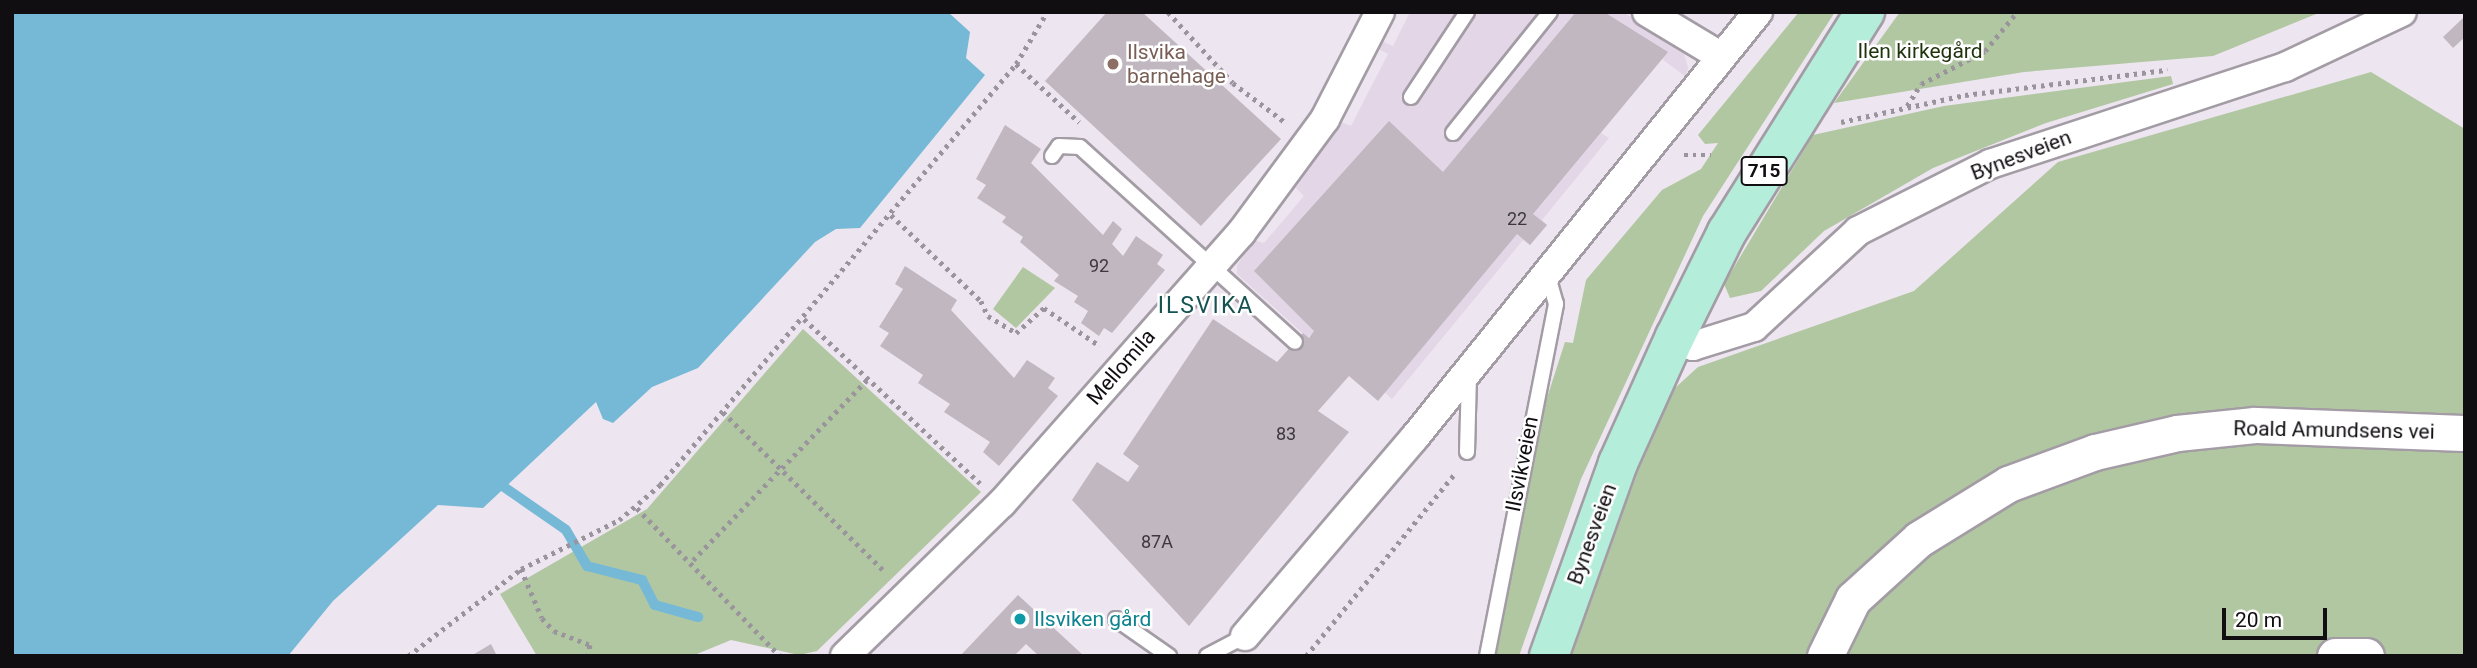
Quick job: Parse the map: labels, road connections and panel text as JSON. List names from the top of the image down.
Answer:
{
  "streets": {
    "main road": ["Bynesveien", "715"],
    "street": ["Mellomila", "Roald Amundsens vei"],
    "lane": ["Ilsvikveien"]
  },
  "districts": ["ILSVIKA"],
  "parks": ["Ilen kirkegård"],
  "places": ["Ilsvika barnehage", "Ilsviken gård"],
  "house_numbers": [
    "22",
    "92",
    "83",
    "87A"
  ],
  "scale_bar": "20 m"
}
